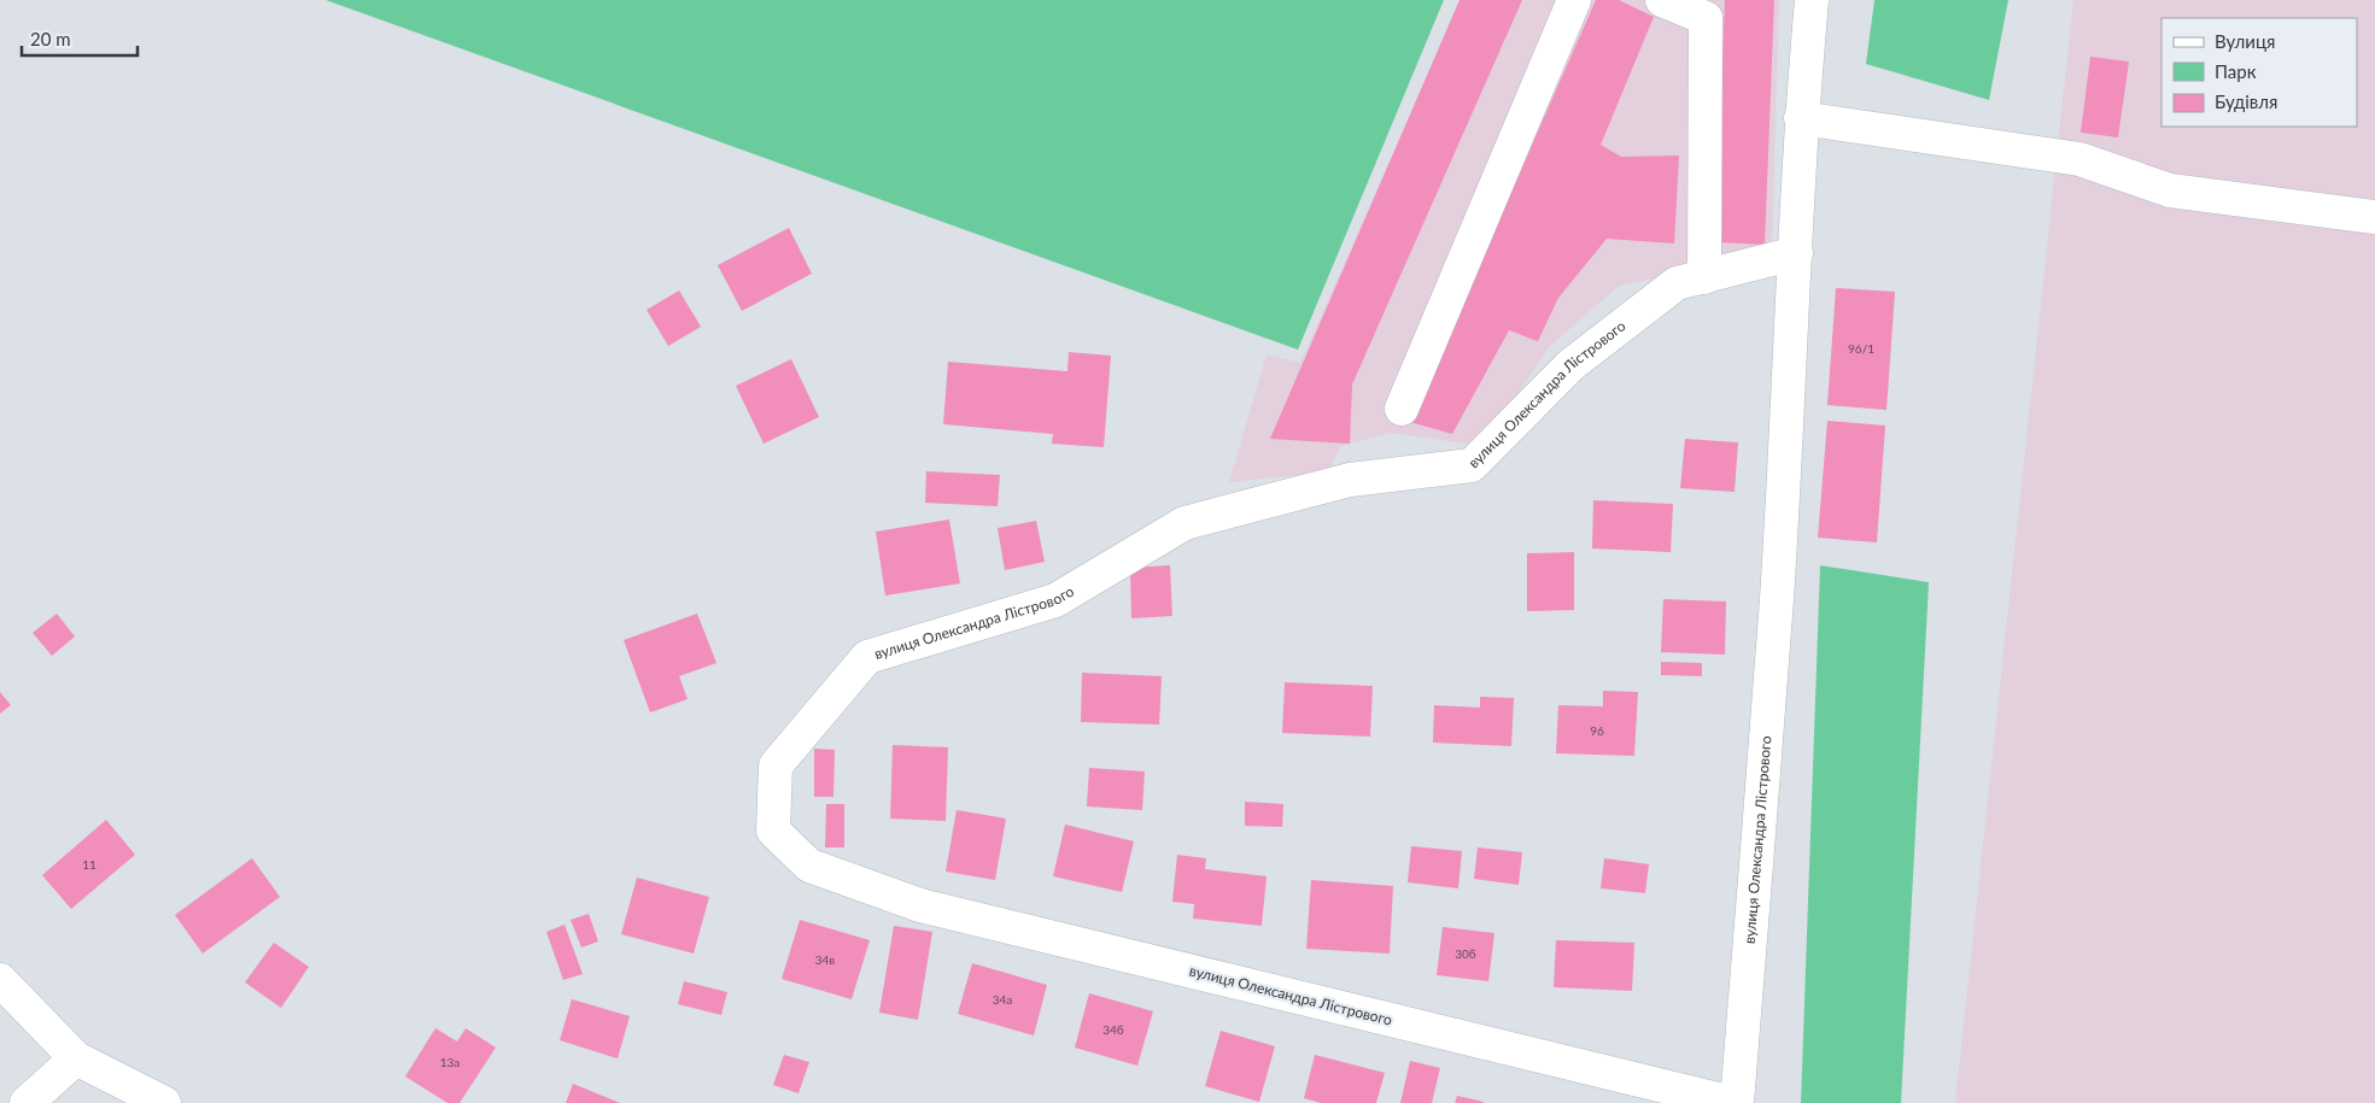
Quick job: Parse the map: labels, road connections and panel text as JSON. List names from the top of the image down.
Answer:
{
  "streets": {
    "street": ["вулиця Олександра Лістрового"]
  },
  "house_numbers": [
    "96/1",
    "96",
    "11",
    "30б",
    "34в",
    "34а",
    "34б",
    "13а"
  ],
  "legend": ["Вулиця", "Парк", "Будівля"],
  "scale_bar": "20 m"
}
